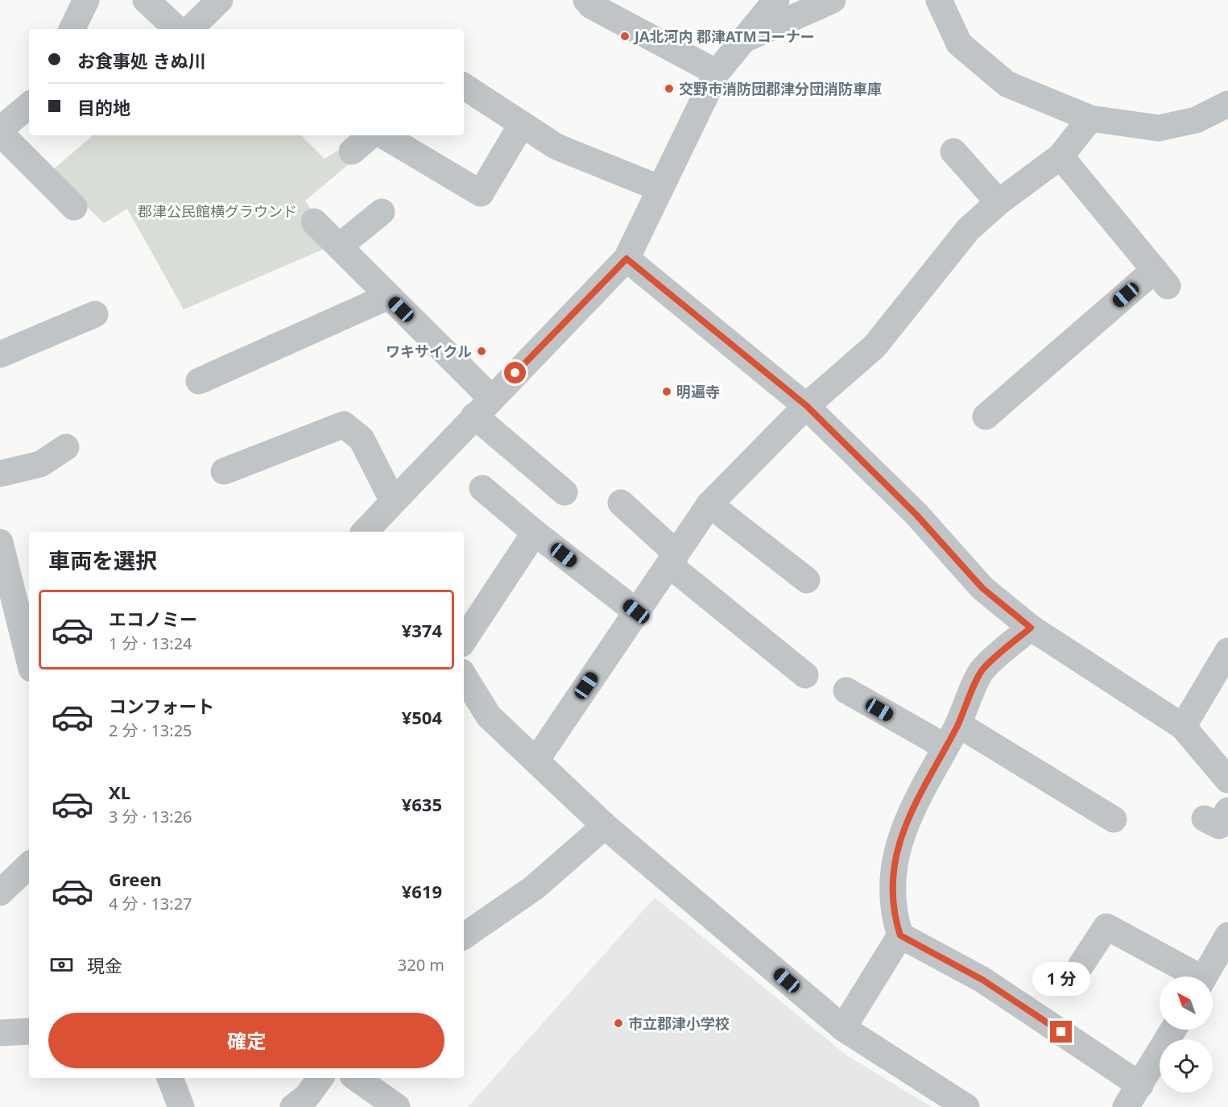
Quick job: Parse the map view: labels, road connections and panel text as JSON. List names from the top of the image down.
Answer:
{
  "parks": ["郡津公民館横グラウンド"],
  "places": [
    "JA北河内 郡津ATMコーナー",
    "交野市消防団郡津分団消防車庫",
    "ワキサイクル",
    "明遍寺",
    "市立郡津小学校"
  ],
  "north": "top left",
  "page": {
    "banner": ["お食事処 きぬ川", "目的地"],
    "heading": "車両を選択",
    "list": [
      {
        "name": "エコノミー",
        "note": "1 分 · 13:24",
        "value": "¥374"
      },
      {
        "name": "コンフォート",
        "note": "2 分 · 13:25",
        "value": "¥504"
      },
      {
        "name": "XL",
        "note": "3 分 · 13:26",
        "value": "¥635"
      },
      {
        "name": "Green",
        "note": "4 分 · 13:27",
        "value": "¥619"
      }
    ],
    "pay": ["現金", "320 m"],
    "bubble": "1 分",
    "buttons": "確定"
  }
}
